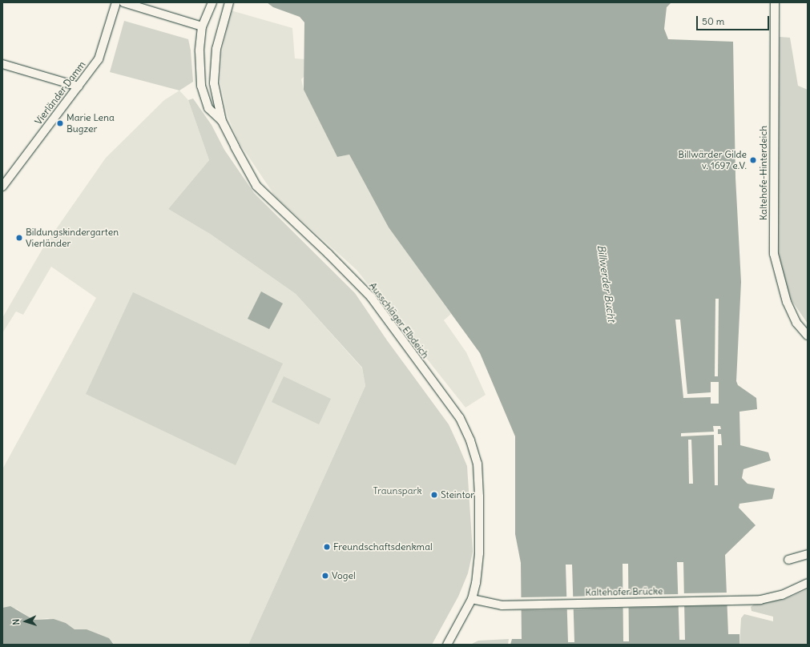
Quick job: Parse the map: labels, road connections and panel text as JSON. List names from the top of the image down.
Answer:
{
  "streets": {
    "street": [
      "Vierländer Damm",
      "Kaltehofe-Hinterdeich",
      "Ausschläger Elbdeich",
      "Kaltehofer Brücke"
    ]
  },
  "crossings": [
    ["Ausschläger Elbdeich", "Kaltehofer Brücke"]
  ],
  "water": ["Billwerder Bucht"],
  "parks": ["Traunspark"],
  "places": [
    "Marie Lena Bugzer",
    "Billwärder Gilde v. 1697 e.V.",
    "Bildungskindergarten Vierländer",
    "Steintor",
    "Freundschaftsdenkmal",
    "Vogel"
  ],
  "scale_bar": "50 m",
  "north": "left"
}
